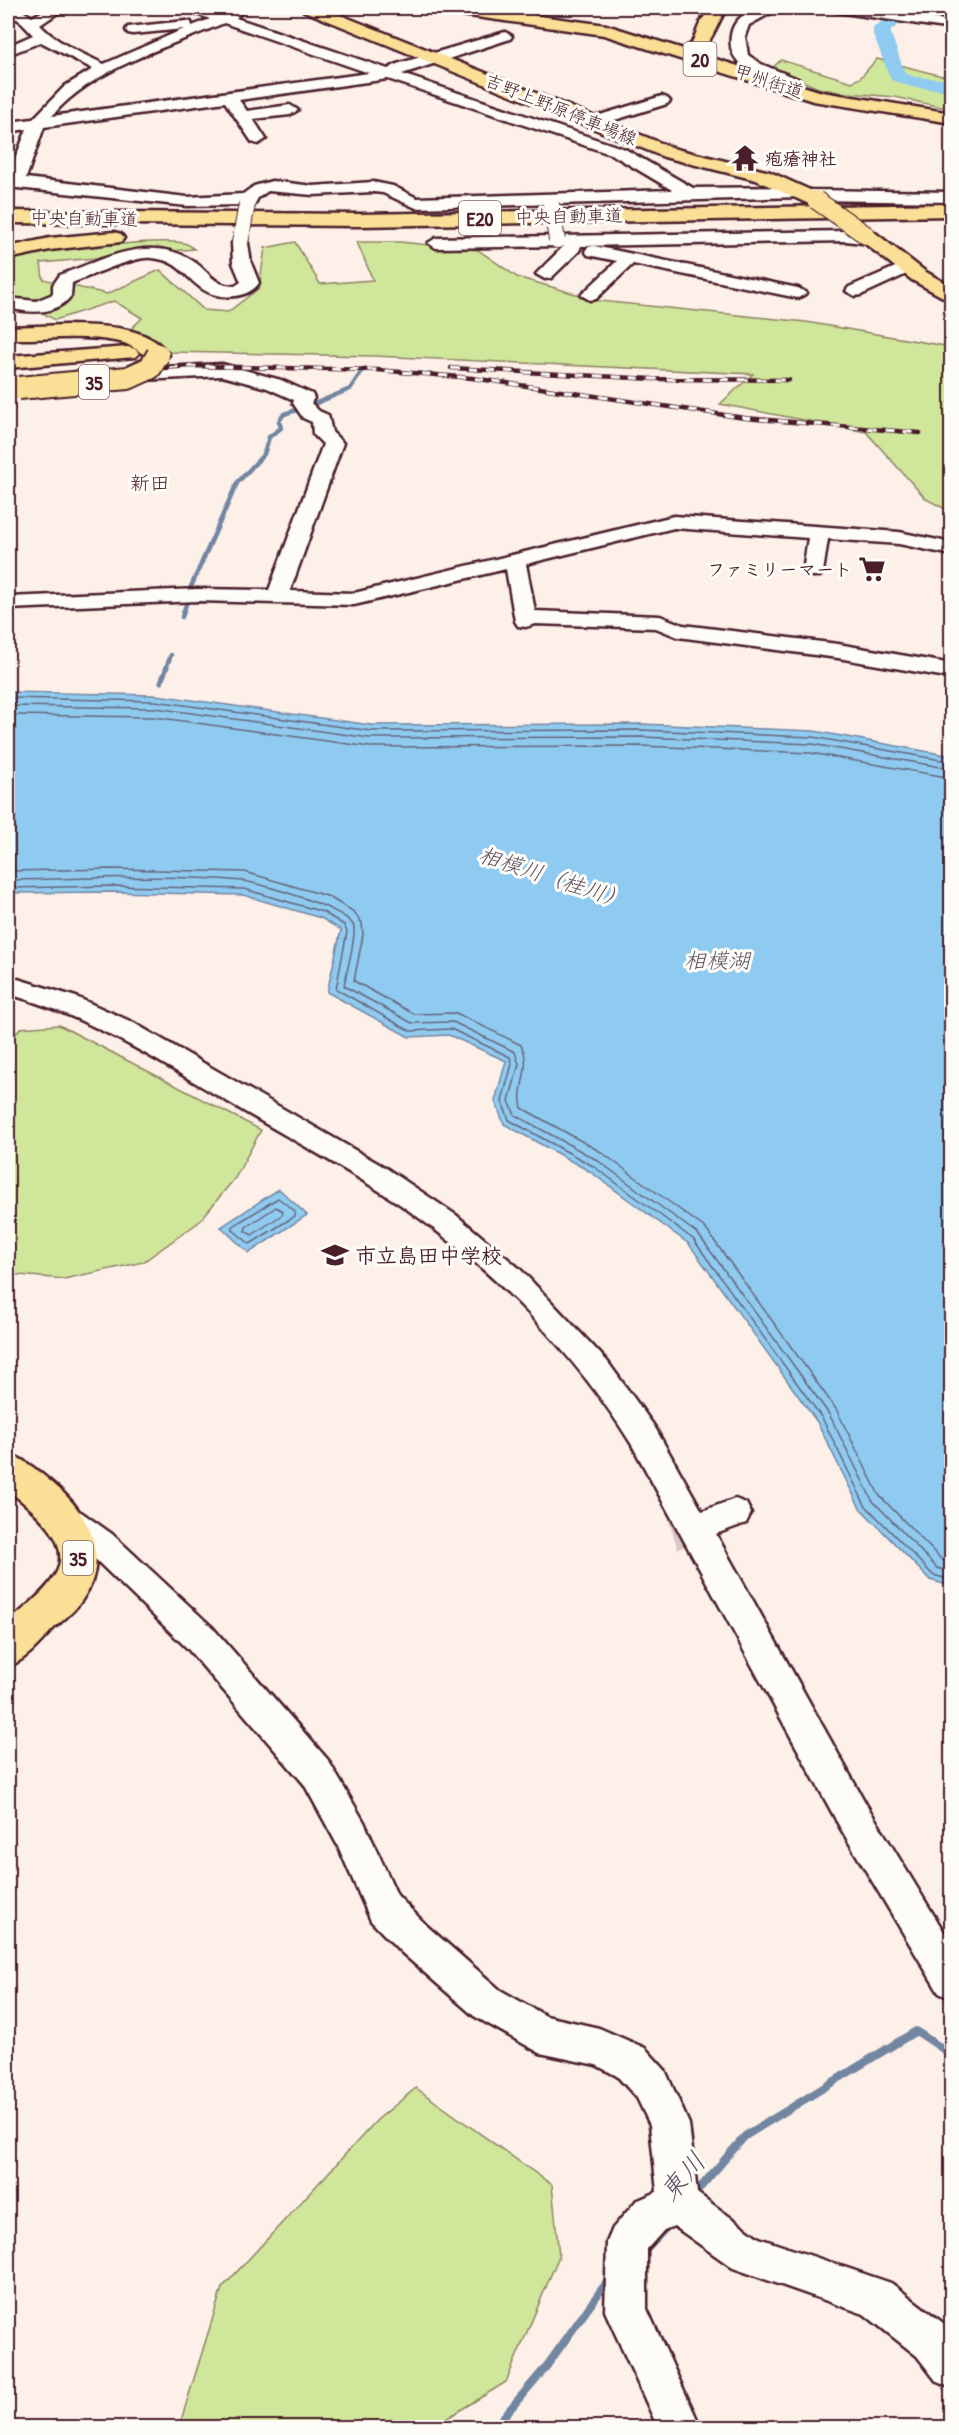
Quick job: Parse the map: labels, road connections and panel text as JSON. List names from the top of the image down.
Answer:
{
  "streets": {
    "main road": [
      "20",
      "甲州街道",
      "吉野上野原停車場線",
      "中央自動車道",
      "E20",
      "35"
    ]
  },
  "districts": ["新田"],
  "water": ["相模川（桂川）", "相模湖", "東川"],
  "places": {
    "temple": ["疱瘡神社"],
    "supermarket": ["ファミリーマート"],
    "school or university": ["市立島田中学校"]
  }
}
